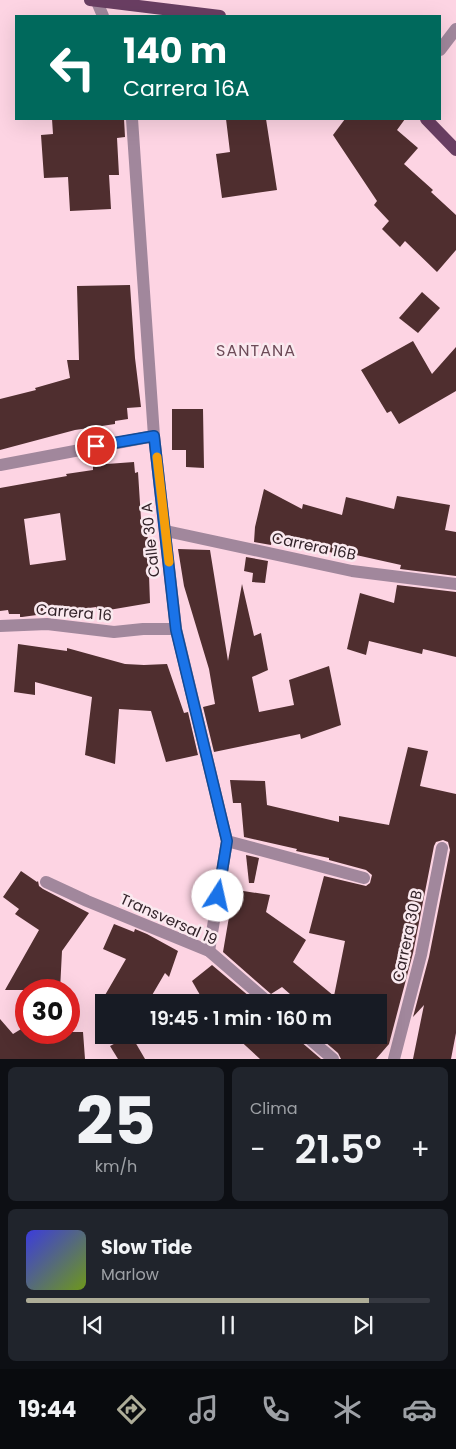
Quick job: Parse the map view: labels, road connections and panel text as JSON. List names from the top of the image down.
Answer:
{
  "streets": {
    "street": [
      "Calle 30 A",
      "Carrera 16B",
      "Carrera 16",
      "Transversal 19",
      "Carrera 30 B"
    ]
  },
  "crossings": [
    ["Calle 30 A", "Carrera 16B"],
    ["Calle 30 A", "Carrera 16"],
    ["Calle 30 A", "Transversal 19"]
  ],
  "districts": ["SANTANA"],
  "page": {
    "turn": ["140 m", "Carrera 16A"],
    "limit": "30",
    "trip": "19:45 · 1 min · 160 m",
    "tile": [
      ["25", "km/h"],
      "Clima"
    ],
    "heat": ["−", "21.5°", "+"],
    "song": ["Slow Tide", "Marlow"],
    "tabs": "19:44"
  }
}
